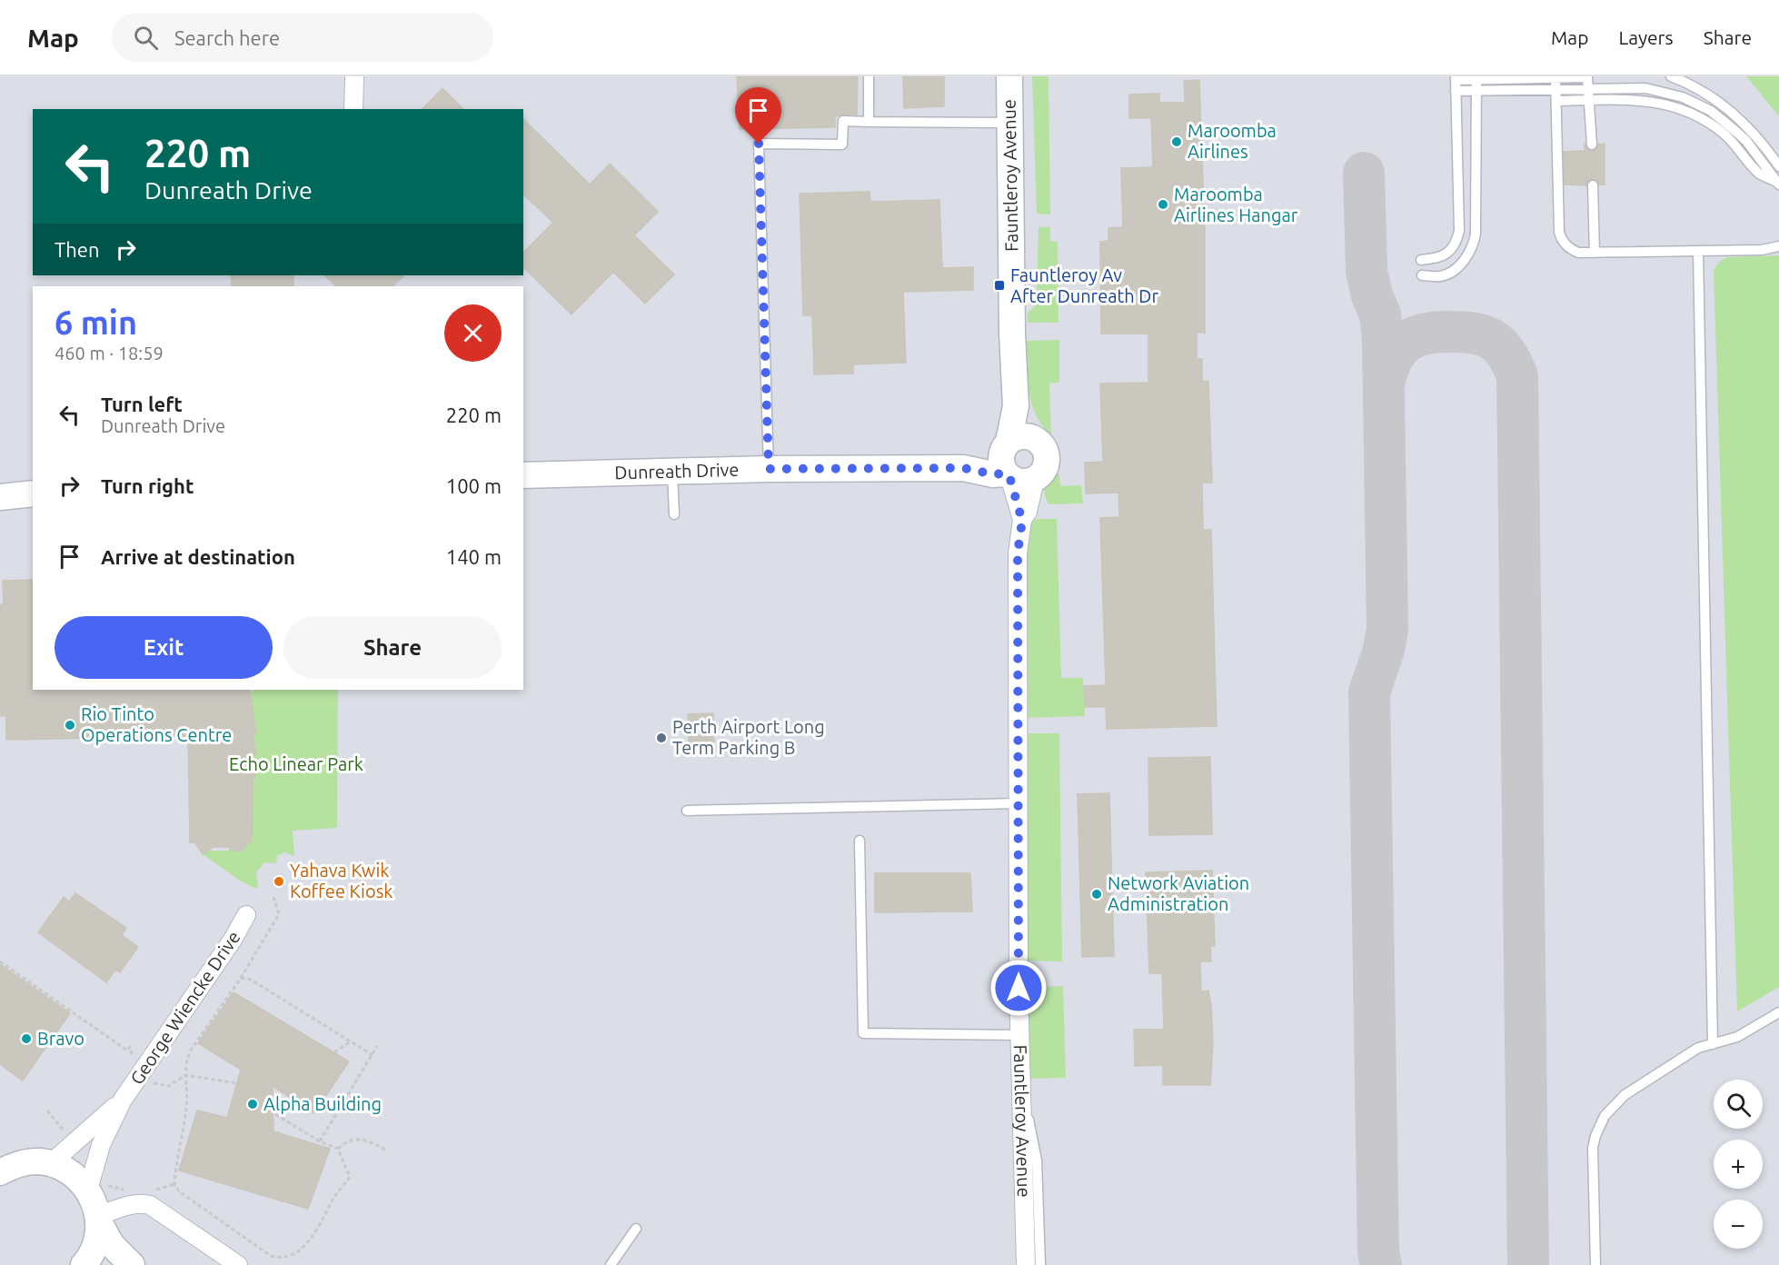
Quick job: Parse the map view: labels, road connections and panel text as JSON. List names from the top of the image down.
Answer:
{
  "streets": {
    "main road": ["Fauntleroy Avenue", "Dunreath Drive"],
    "street": ["George Wiencke Drive"]
  },
  "crossings": [
    ["Fauntleroy Avenue", "Dunreath Drive"]
  ],
  "parks": ["Echo Linear Park"],
  "places": {
    "other": [
      "Maroomba Airlines",
      "Maroomba Airlines Hangar",
      "Rio Tinto Operations Centre",
      "Perth Airport Long Term Parking B",
      "Yahava Kwik Koffee Kiosk",
      "Network Aviation Administration",
      "Bravo",
      "Alpha Building"
    ],
    "transit": ["Fauntleroy Av After Dunreath Dr"]
  },
  "page": {
    "header": "Map",
    "search": "Search here",
    "nav": ["Map", "Layers", "Share"],
    "turn": ["220 m", "Dunreath Drive"],
    "then": "Then",
    "heading": ["6 min", "460 m · 18:59"],
    "list": [
      {
        "name": "Turn left",
        "note": "Dunreath Drive",
        "value": "220 m"
      },
      {
        "name": "Turn right",
        "value": "100 m"
      },
      {
        "name": "Arrive at destination",
        "value": "140 m"
      }
    ],
    "buttons": ["Exit", "Share"],
    "map_buttons": ["+", "−"]
  }
}
